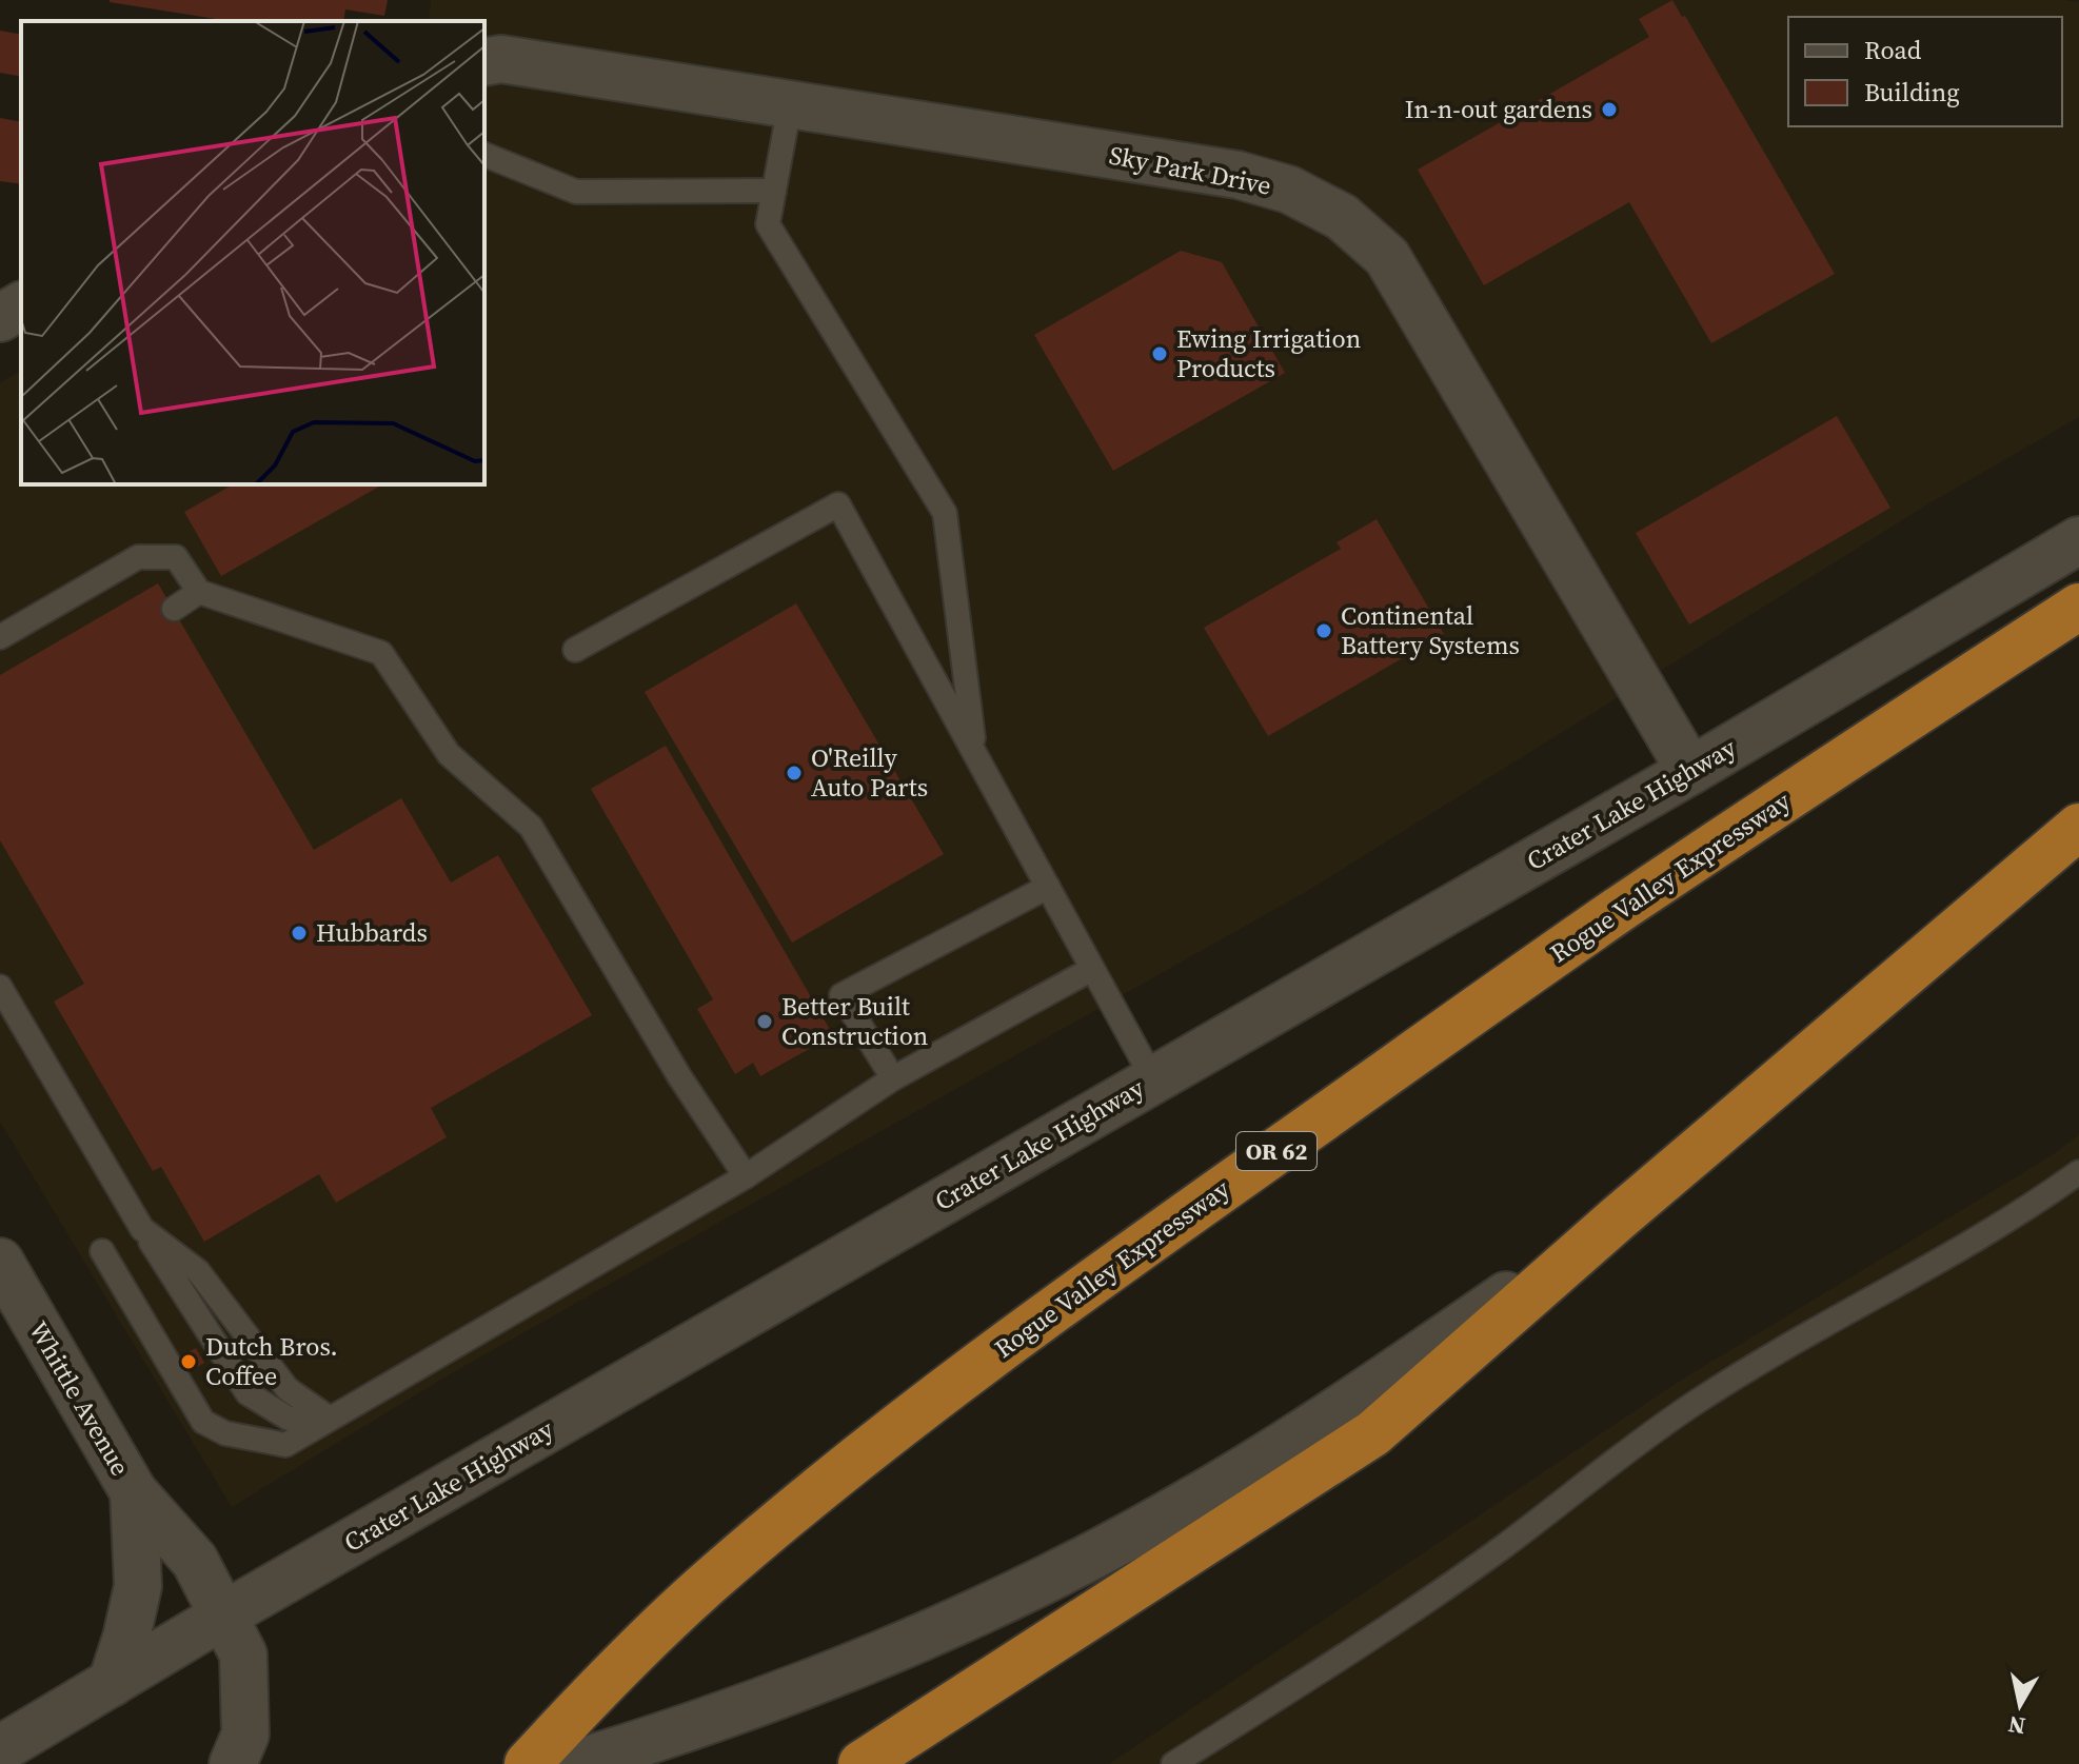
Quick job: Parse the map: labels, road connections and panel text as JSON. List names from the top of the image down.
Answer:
{
  "streets": {
    "highway": ["Rogue Valley Expressway", "OR 62"],
    "main road": ["Sky Park Drive", "Crater Lake Highway", "Whittle Avenue"]
  },
  "crossings": [
    ["Sky Park Drive", "Crater Lake Highway"],
    ["Crater Lake Highway", "Whittle Avenue"]
  ],
  "places": [
    "In-n-out gardens",
    "Ewing Irrigation Products",
    "Continental Battery Systems",
    "O'Reilly Auto Parts",
    "Hubbards",
    "Better Built Construction",
    "Dutch Bros. Coffee"
  ],
  "legend": ["Road", "Building"],
  "north": "bottom"
}
